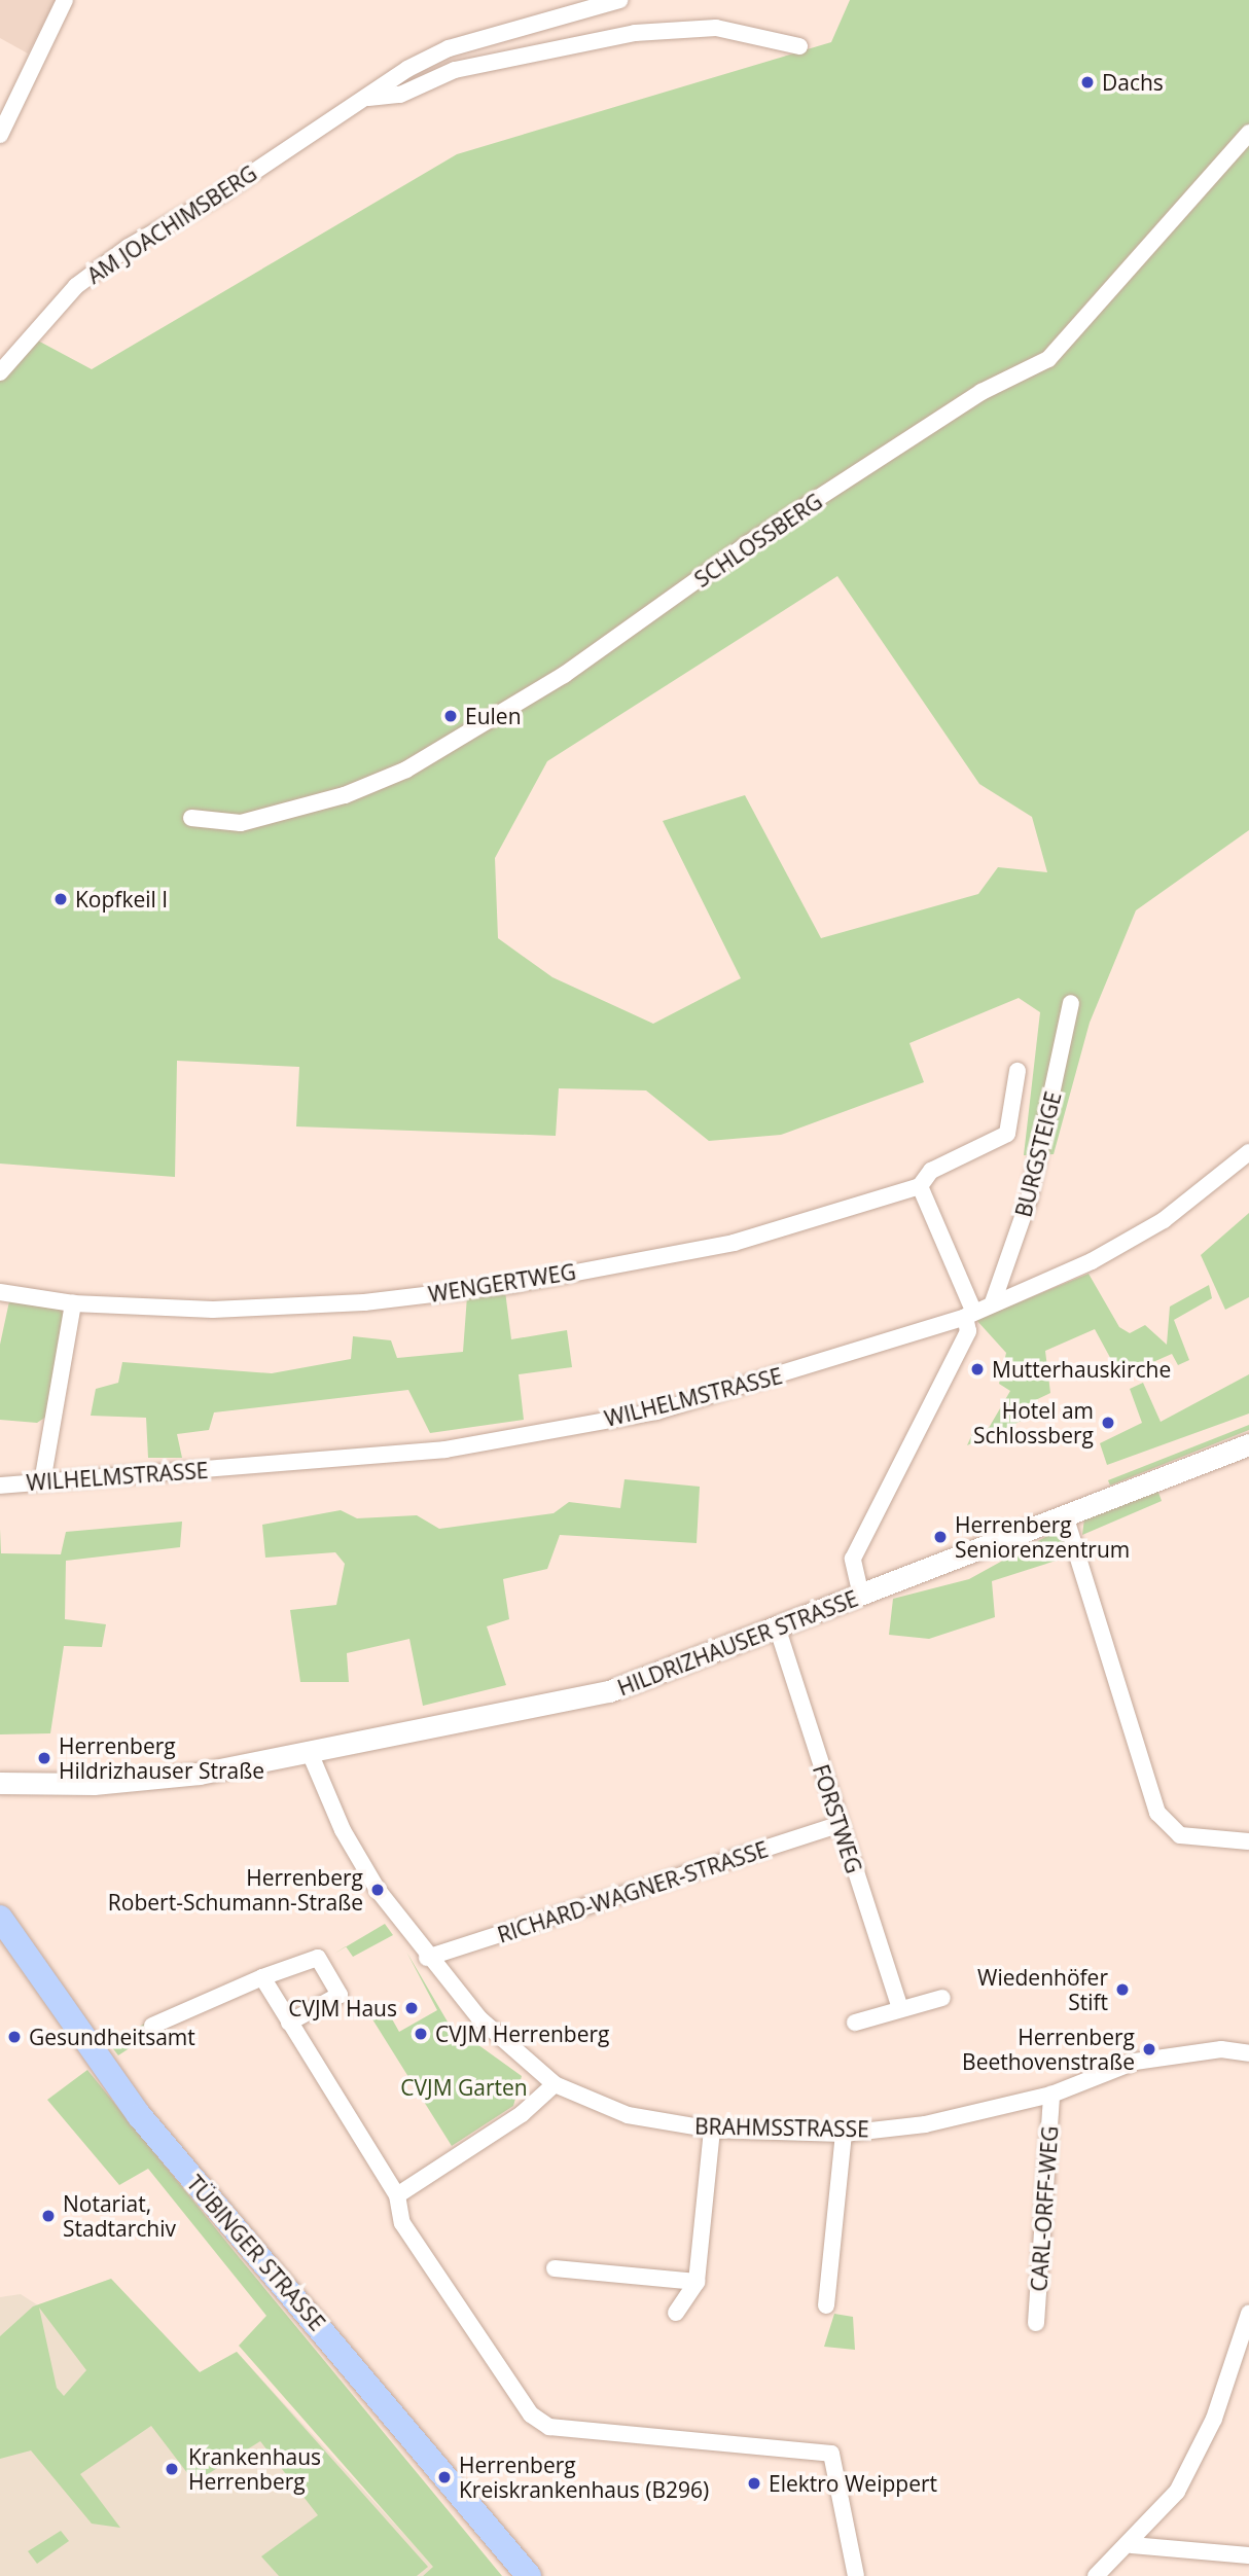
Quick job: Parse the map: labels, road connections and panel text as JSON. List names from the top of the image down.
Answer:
{
  "streets": {
    "main road": ["HILDRIZHAUSER STRASSE", "TÜBINGER STRASSE"],
    "street": [
      "AM JOACHIMSBERG",
      "SCHLOSSBERG",
      "BURGSTEIGE",
      "WENGERTWEG",
      "WILHELMSTRASSE",
      "FORSTWEG",
      "RICHARD-WAGNER-STRASSE",
      "BRAHMSSTRASSE",
      "CARL-ORFF-WEG"
    ]
  },
  "crossings": [
    ["BURGSTEIGE", "WILHELMSTRASSE"],
    ["HILDRIZHAUSER STRASSE", "FORSTWEG"],
    ["HILDRIZHAUSER STRASSE", "BRAHMSSTRASSE"],
    ["FORSTWEG", "RICHARD-WAGNER-STRASSE"],
    ["RICHARD-WAGNER-STRASSE", "BRAHMSSTRASSE"],
    ["BRAHMSSTRASSE", "CARL-ORFF-WEG"]
  ],
  "parks": ["CVJM Garten"],
  "places": [
    "Dachs",
    "Eulen",
    "Kopfkeil I",
    "Mutterhauskirche",
    "Hotel am Schlossberg",
    "Herrenberg Seniorenzentrum",
    "Herrenberg Hildrizhauser Straße",
    "Herrenberg Robert-Schumann-Straße",
    "Wiedenhöfer Stift",
    "CVJM Haus",
    "CVJM Herrenberg",
    "Gesundheitsamt",
    "Herrenberg Beethovenstraße",
    "Notariat, Stadtarchiv",
    "Krankenhaus Herrenberg",
    "Herrenberg Kreiskrankenhaus (B296)",
    "Elektro Weippert"
  ]
}
